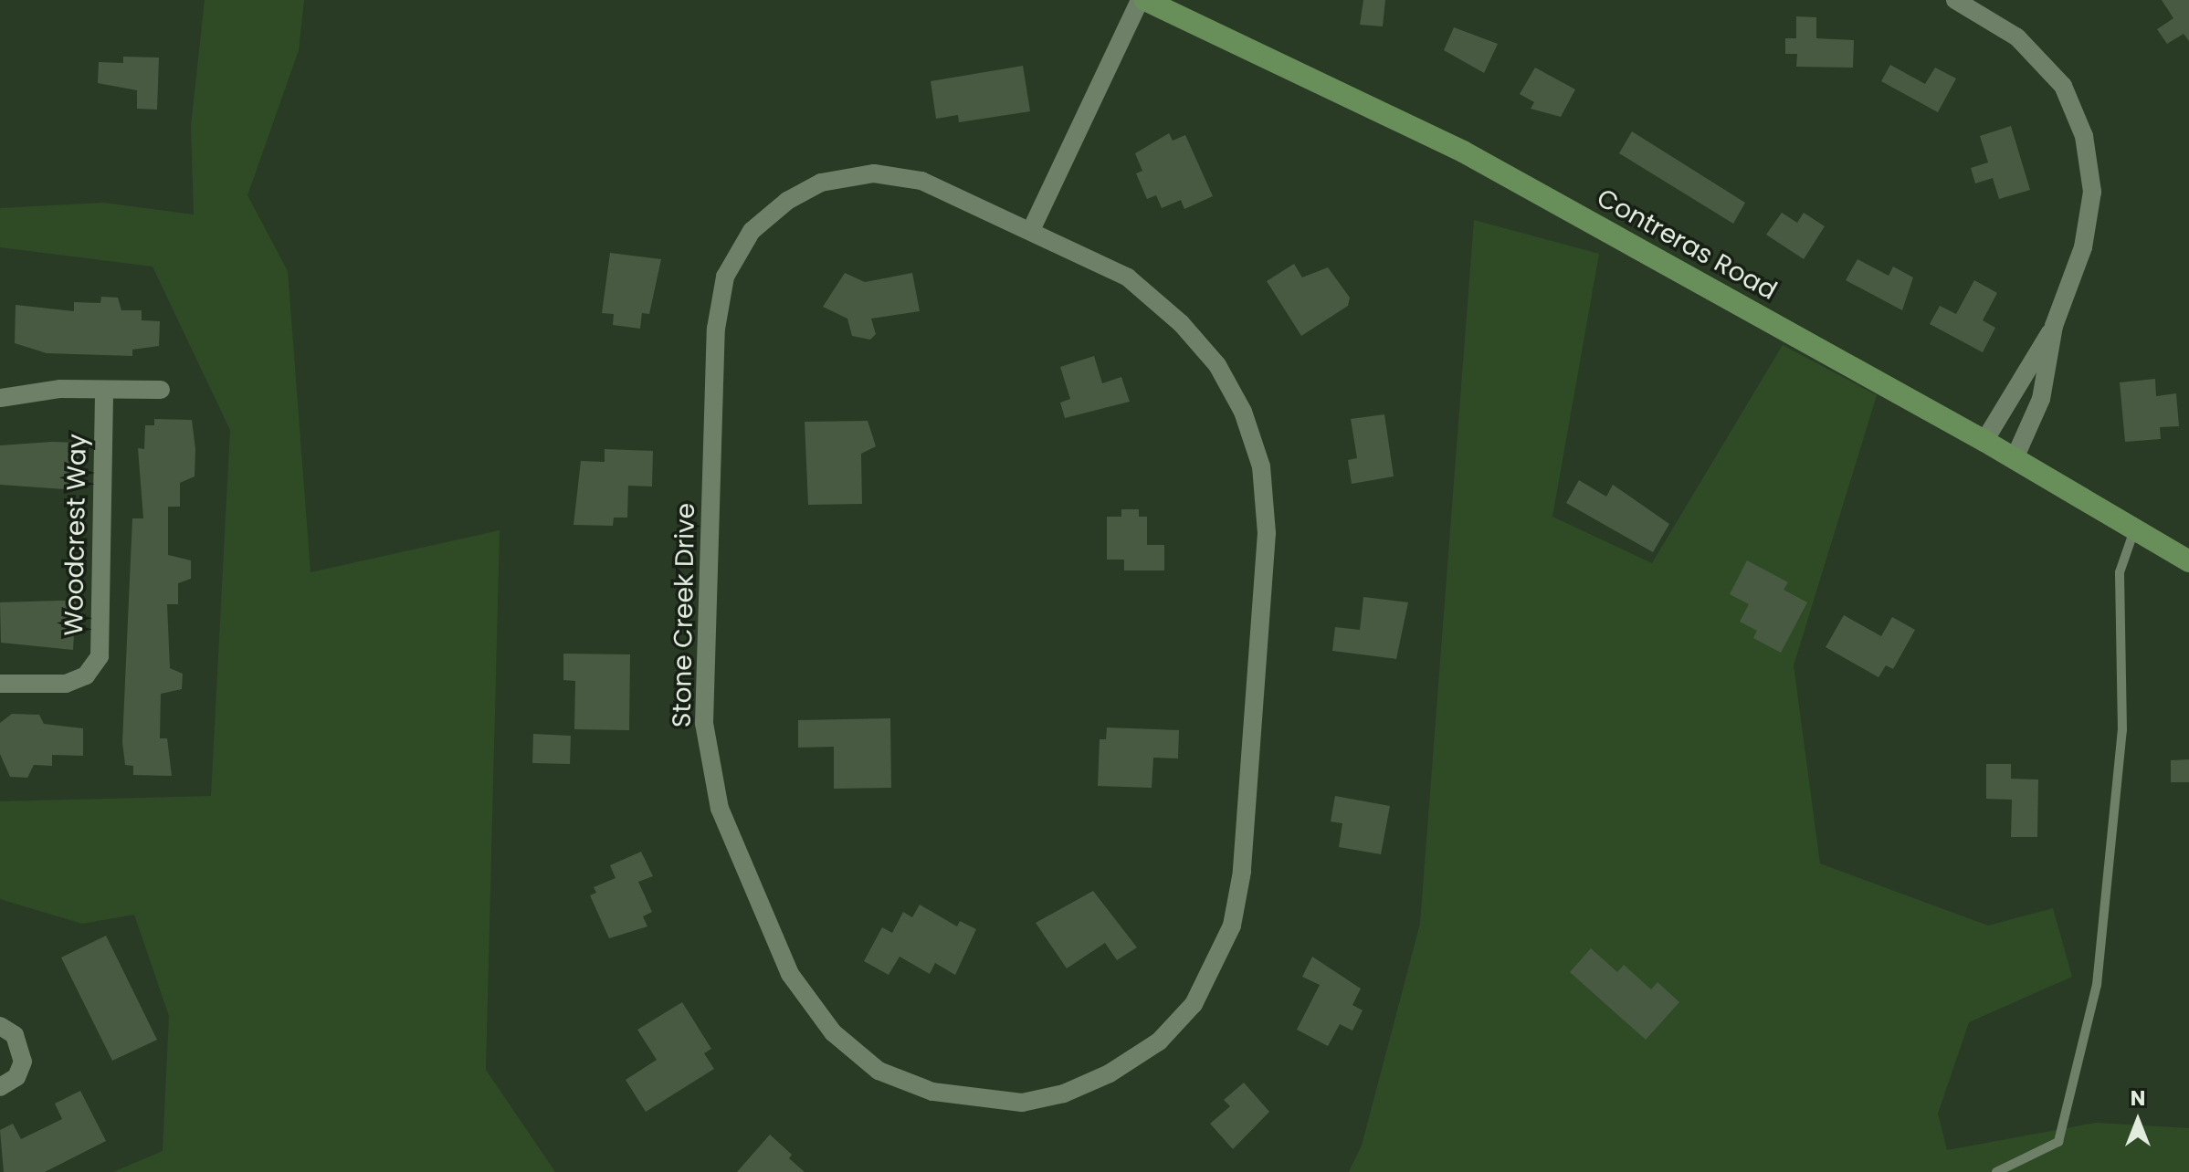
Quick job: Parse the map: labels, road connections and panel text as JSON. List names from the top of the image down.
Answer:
{
  "streets": {
    "street": ["Contreras Road", "Woodcrest Way", "Stone Creek Drive"]
  },
  "north": "top"
}
